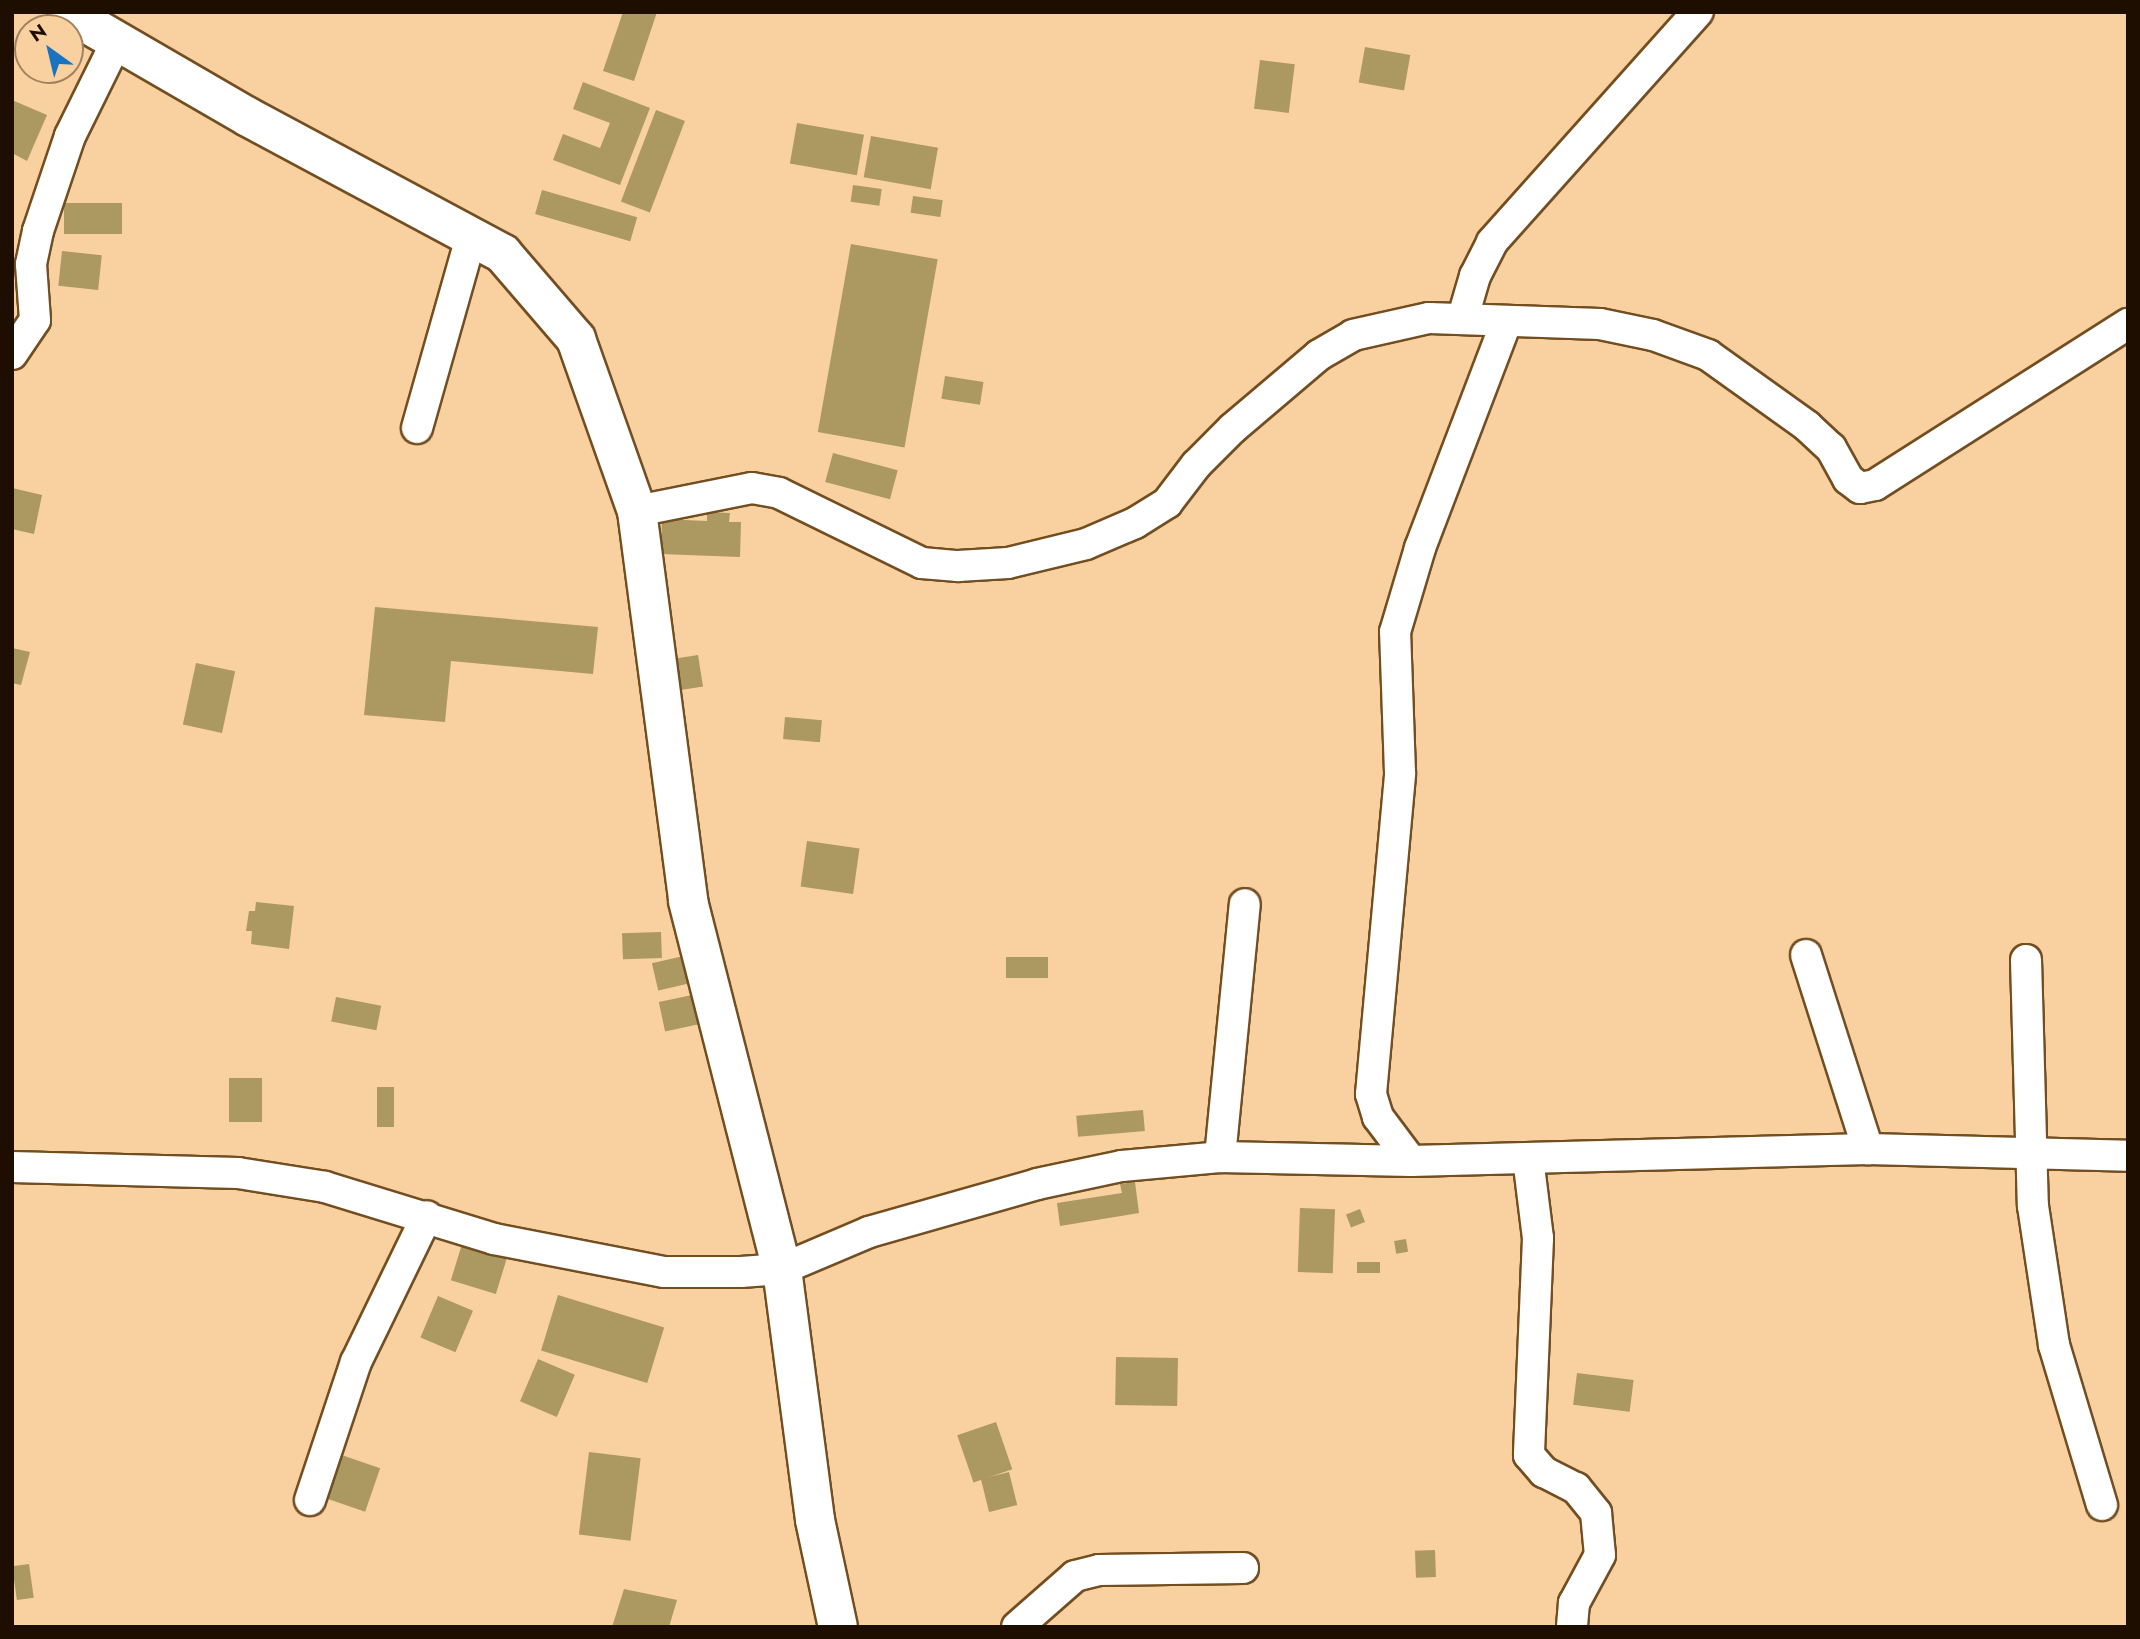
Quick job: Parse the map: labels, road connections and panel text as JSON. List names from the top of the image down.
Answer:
{
  "north": "top left"
}
